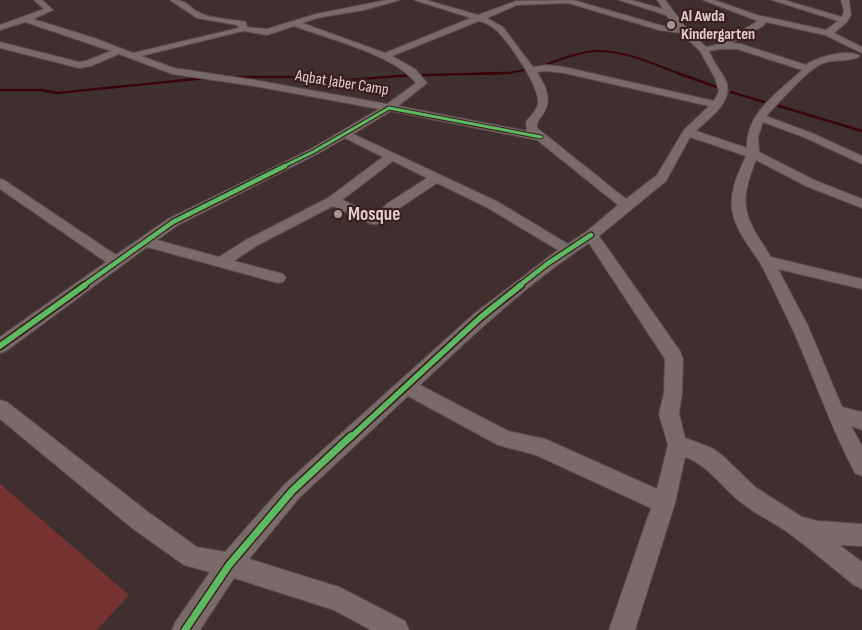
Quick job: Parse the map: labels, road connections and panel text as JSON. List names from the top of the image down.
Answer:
{
  "streets": {
    "street": ["Aqbat Jaber Camp"]
  },
  "places": ["Al Awda Kindergarten", "Mosque"]
}
